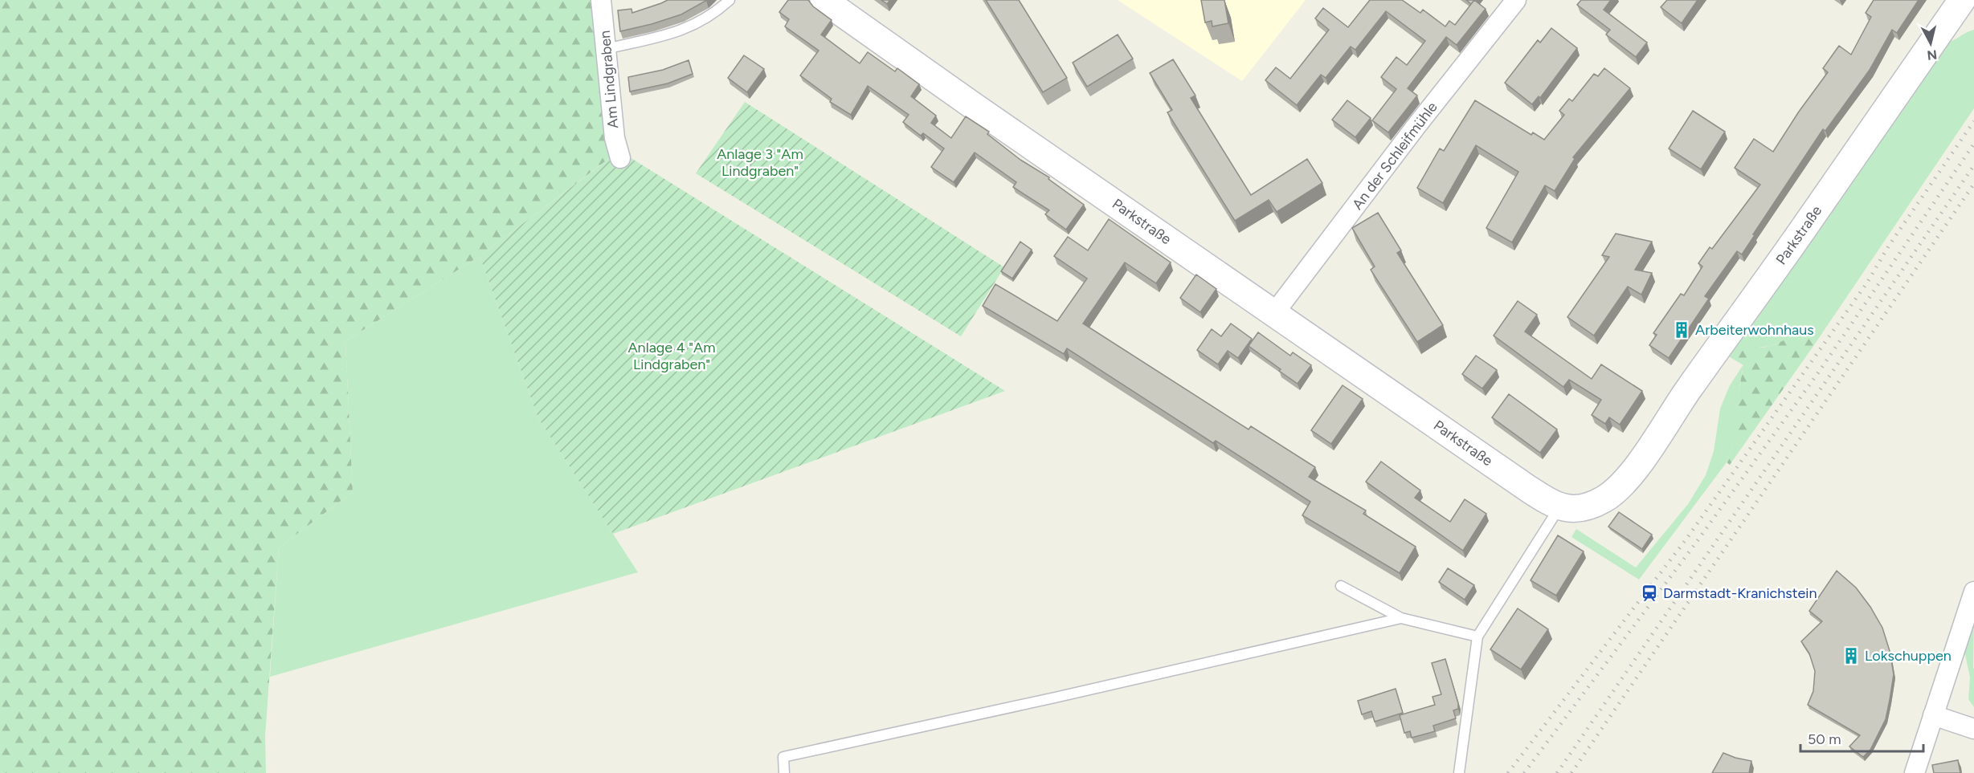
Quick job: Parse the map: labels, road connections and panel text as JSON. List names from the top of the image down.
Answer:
{
  "streets": {
    "street": ["Am Lindgraben", "An der Schleifmühle", "Parkstraße"]
  },
  "crossings": [
    ["An der Schleifmühle", "Parkstraße"]
  ],
  "parks": ["Anlage 3 \"Am Lindgraben\"", "Anlage 4 \"Am Lindgraben\""],
  "places": {
    "building": ["Arbeiterwohnhaus", "Lokschuppen"],
    "station": ["Darmstadt-Kranichstein"]
  },
  "scale_bar": "50 m",
  "north": "bottom"
}
